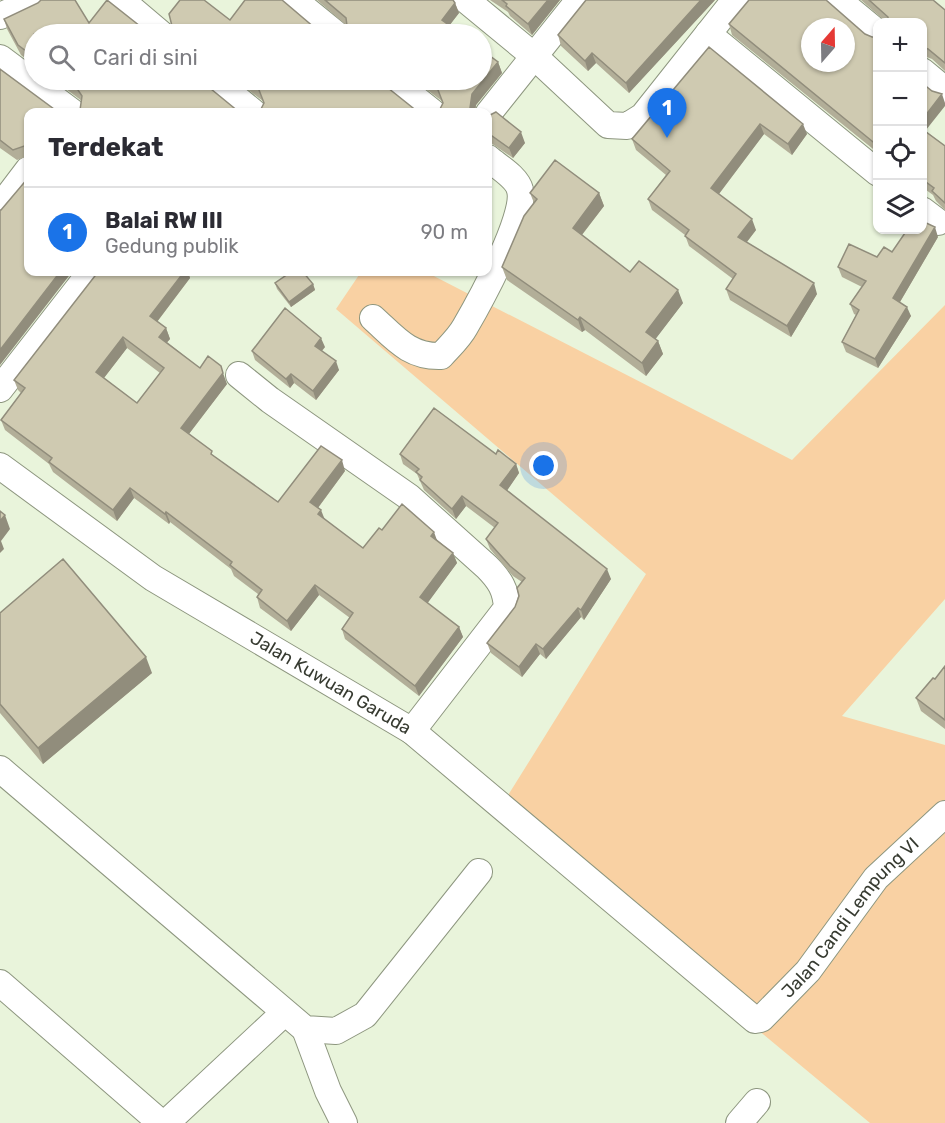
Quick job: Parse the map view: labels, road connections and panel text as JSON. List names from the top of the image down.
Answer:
{
  "streets": {
    "street": ["Jalan Kuwuan Garuda", "Jalan Candi Lempung VI"]
  },
  "crossings": [
    ["Jalan Kuwuan Garuda", "Jalan Candi Lempung VI"]
  ],
  "north": "top",
  "page": {
    "map_buttons": ["+", "−"],
    "search": "Cari di sini",
    "pins": "1",
    "heading": "Terdekat",
    "list": [
      {
        "mark": "1",
        "name": "Balai RW III",
        "note": "Gedung publik",
        "value": "90 m"
      }
    ]
  }
}
